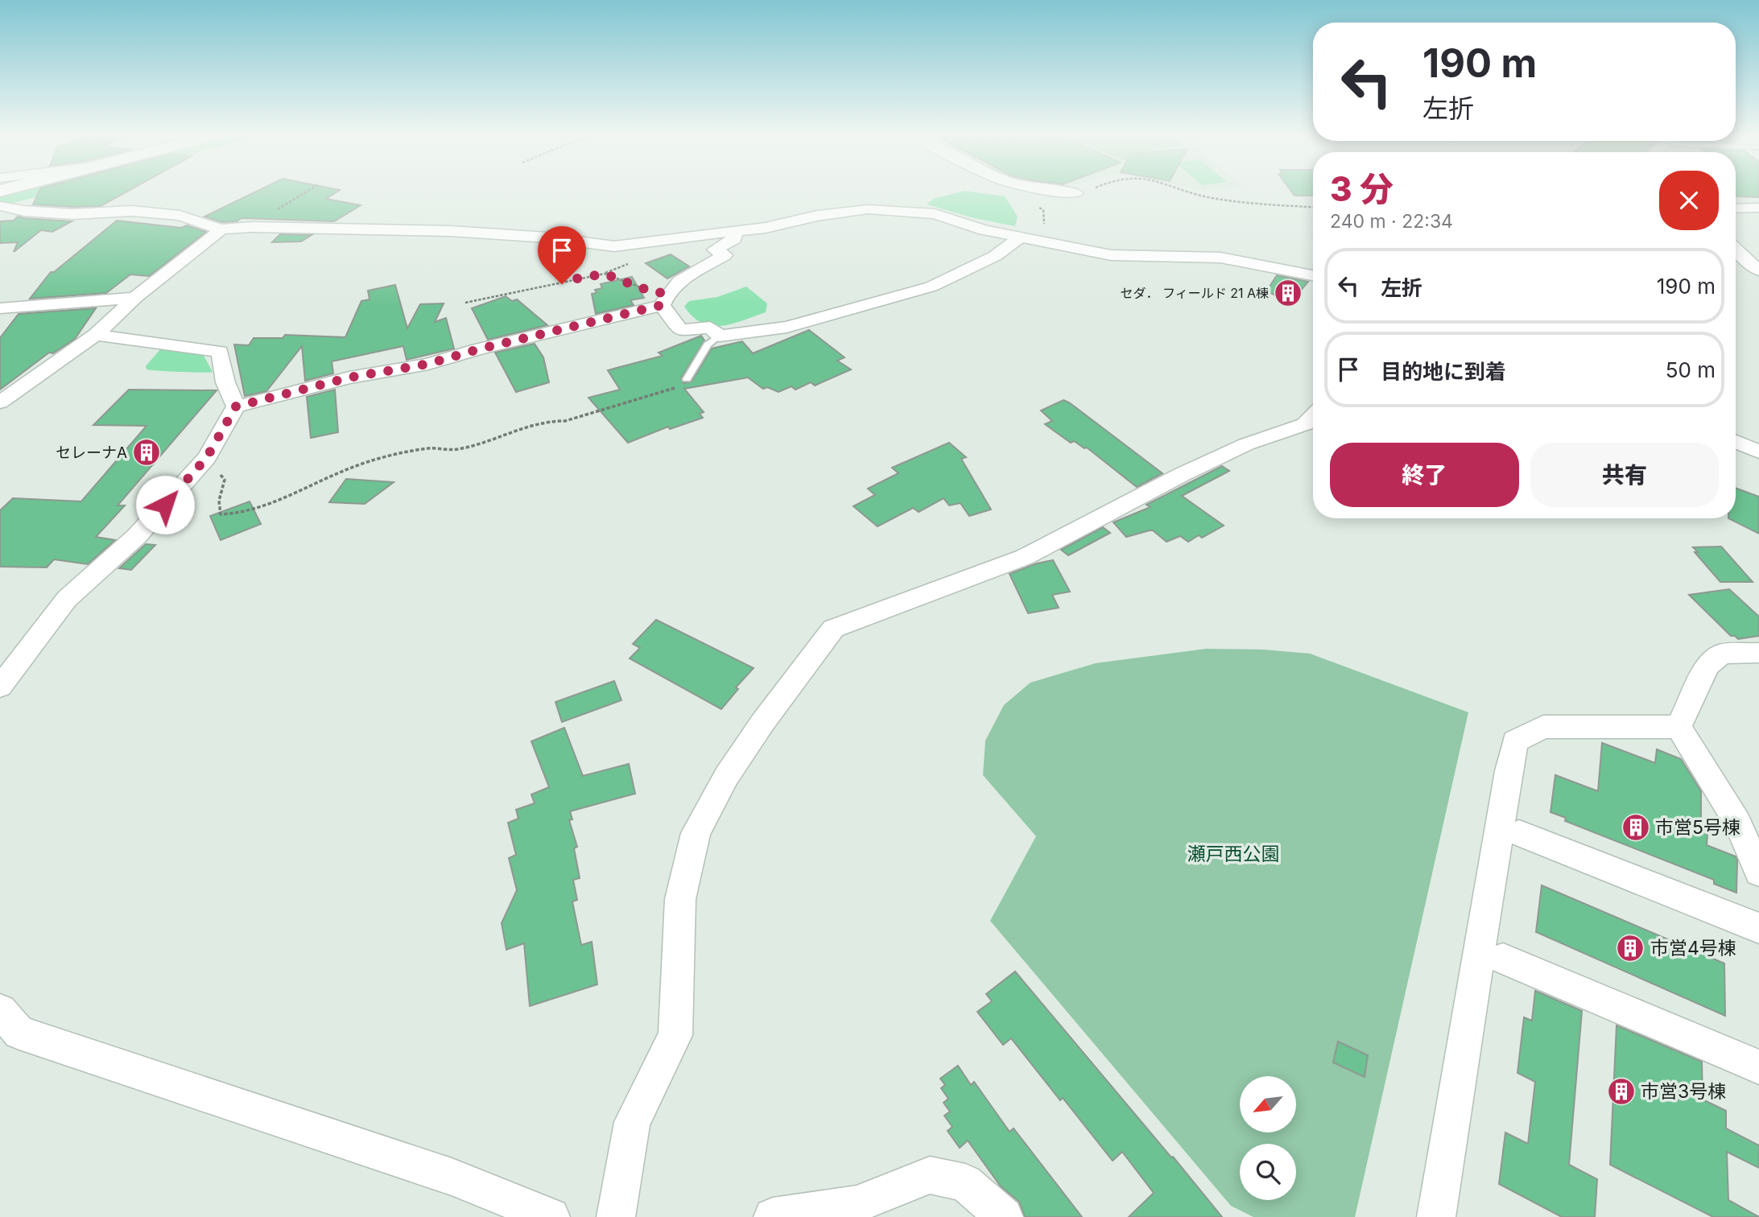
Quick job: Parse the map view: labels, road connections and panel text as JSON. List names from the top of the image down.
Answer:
{
  "parks": ["瀬戸西公園"],
  "places": {
    "building": [
      "セダ． フィールド 21 A棟",
      "セレーナA",
      "市営5号棟",
      "市営4号棟",
      "市営3号棟"
    ]
  },
  "north": "bottom left",
  "page": {
    "turn": ["190 m", "左折"],
    "heading": ["3 分", "240 m · 22:34"],
    "list": [
      {
        "name": "左折",
        "value": "190 m"
      },
      {
        "name": "目的地に到着",
        "value": "50 m"
      }
    ],
    "buttons": ["終了", "共有"]
  }
}
